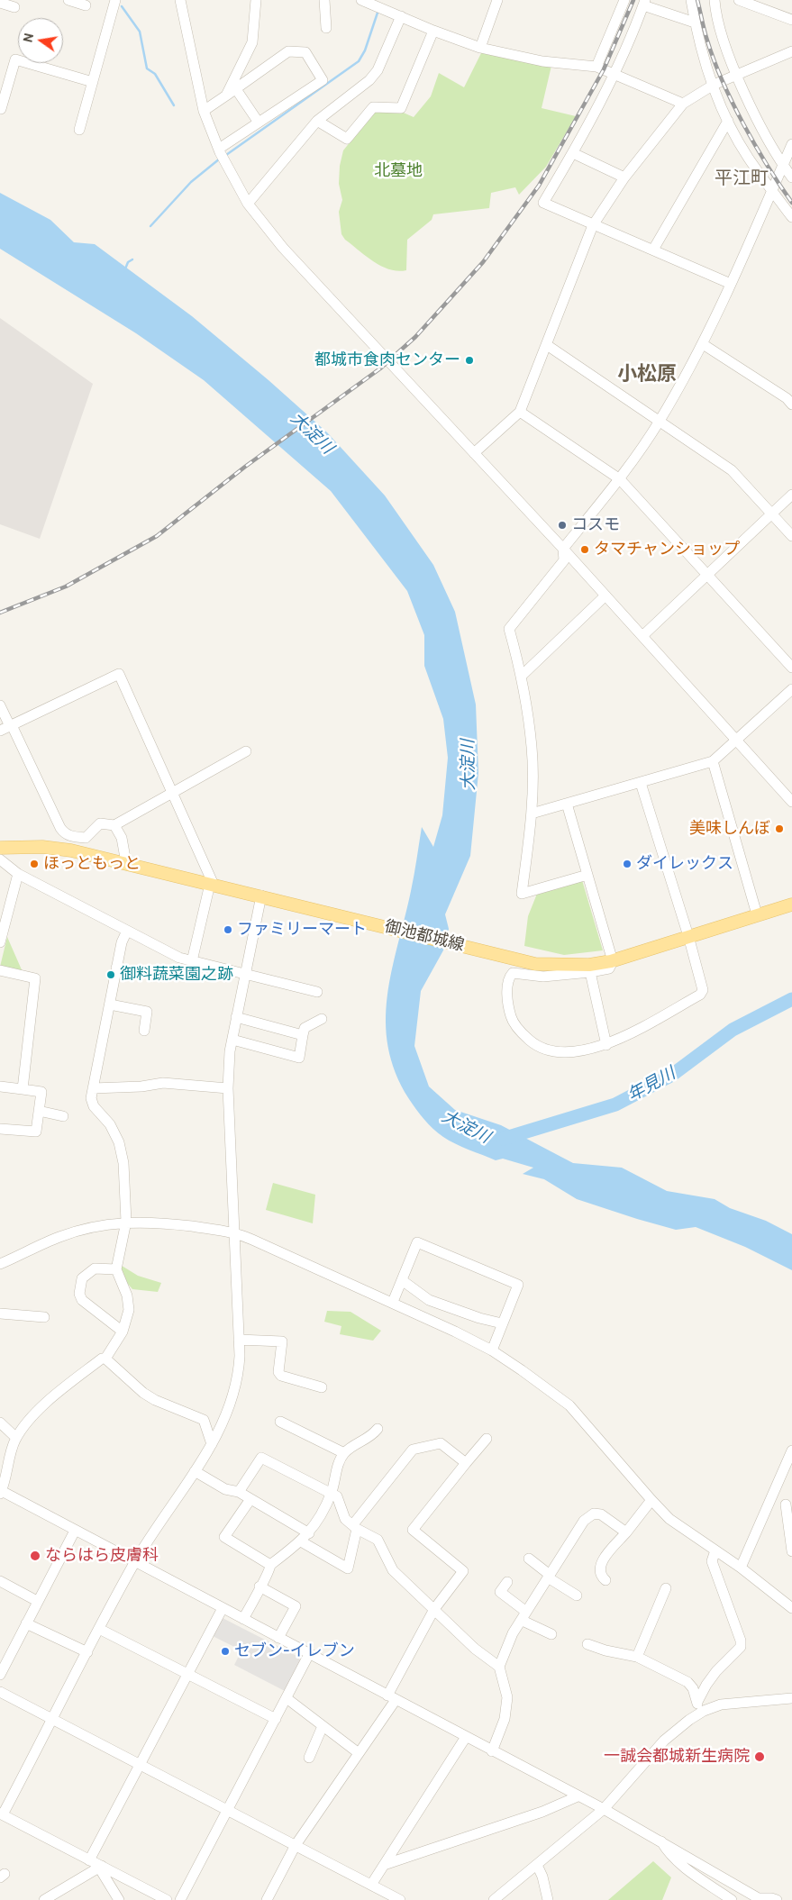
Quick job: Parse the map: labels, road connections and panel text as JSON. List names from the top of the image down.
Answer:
{
  "streets": {
    "main road": ["御池都城線"]
  },
  "districts": ["平江町", "小松原"],
  "water": ["大淀川", "年見川"],
  "parks": ["北墓地"],
  "places": [
    "都城市食肉センター",
    "コスモ",
    "タマチャンショップ",
    "美味しんぼ",
    "ほっともっと",
    "ダイレックス",
    "ファミリーマート",
    "御料蔬菜園之跡",
    "ならはら皮膚科",
    "セブン-イレブン",
    "一誠会都城新生病院"
  ],
  "north": "left"
}
